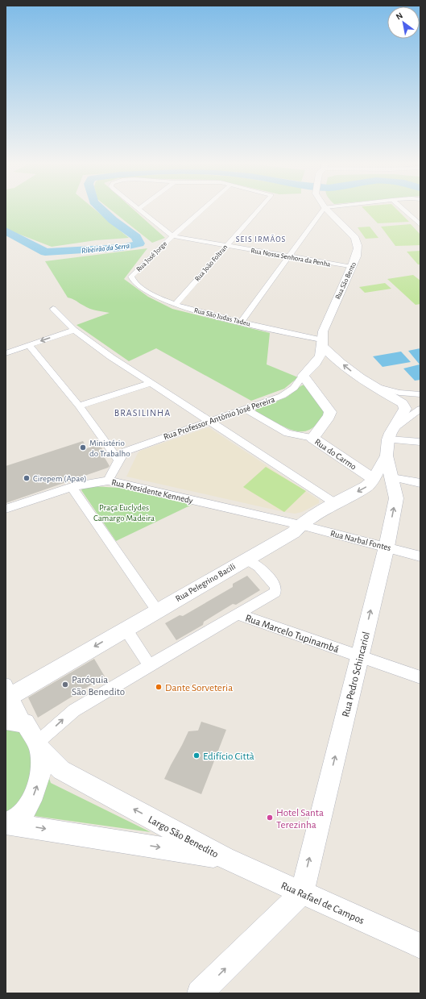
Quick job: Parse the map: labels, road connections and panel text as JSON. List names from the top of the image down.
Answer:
{
  "streets": {
    "street": [
      "Rua José Jorge",
      "Rua Nossa Senhora da Penha",
      "Rua João Foltran",
      "Rua São Bento",
      "Rua São Judas Tadeu",
      "Rua Professor Antônio José Pereira",
      "Rua do Carmo",
      "Rua Presidente Kennedy",
      "Rua Narbal Fontes",
      "Rua Pelegrino Bacili",
      "Rua Marcelo Tupinambá",
      "Rua Pedro Schincariol",
      "Largo São Benedito",
      "Rua Rafael de Campos"
    ]
  },
  "crossings": [
    ["Rua José Jorge", "Rua Nossa Senhora da Penha"],
    ["Rua José Jorge", "Rua São Judas Tadeu"],
    ["Rua Nossa Senhora da Penha", "Rua João Foltran"],
    ["Rua Nossa Senhora da Penha", "Rua São Bento"],
    ["Rua João Foltran", "Rua São Judas Tadeu"],
    ["Rua São Bento", "Rua São Judas Tadeu"],
    ["Rua São Bento", "Rua Professor Antônio José Pereira"],
    ["Rua São Judas Tadeu", "Rua Professor Antônio José Pereira"],
    ["Rua Professor Antônio José Pereira", "Rua do Carmo"],
    ["Rua Professor Antônio José Pereira", "Rua Presidente Kennedy"],
    ["Rua do Carmo", "Rua Pelegrino Bacili"],
    ["Rua Presidente Kennedy", "Rua Narbal Fontes"],
    ["Rua Presidente Kennedy", "Rua Pelegrino Bacili"],
    ["Rua Narbal Fontes", "Rua Pelegrino Bacili"],
    ["Rua Narbal Fontes", "Rua Pedro Schincariol"],
    ["Rua Pelegrino Bacili", "Rua Pedro Schincariol"],
    ["Rua Pelegrino Bacili", "Largo São Benedito"],
    ["Rua Marcelo Tupinambá", "Rua Pedro Schincariol"],
    ["Rua Pedro Schincariol", "Rua Rafael de Campos"],
    ["Largo São Benedito", "Rua Rafael de Campos"]
  ],
  "one_way": ["Rua Pedro Schincariol"],
  "districts": ["SEIS IRMÃOS", "BRASILINHA"],
  "water": ["Ribeirão da Serra"],
  "parks": ["Praça Euclydes Camargo Madeira"],
  "places": [
    "Ministério do Trabalho",
    "Cirepem (Apae)",
    "Paróquia São Benedito",
    "Dante Sorveteria",
    "Edifício Città",
    "Hotel Santa Terezinha"
  ],
  "north": "top left"
}
